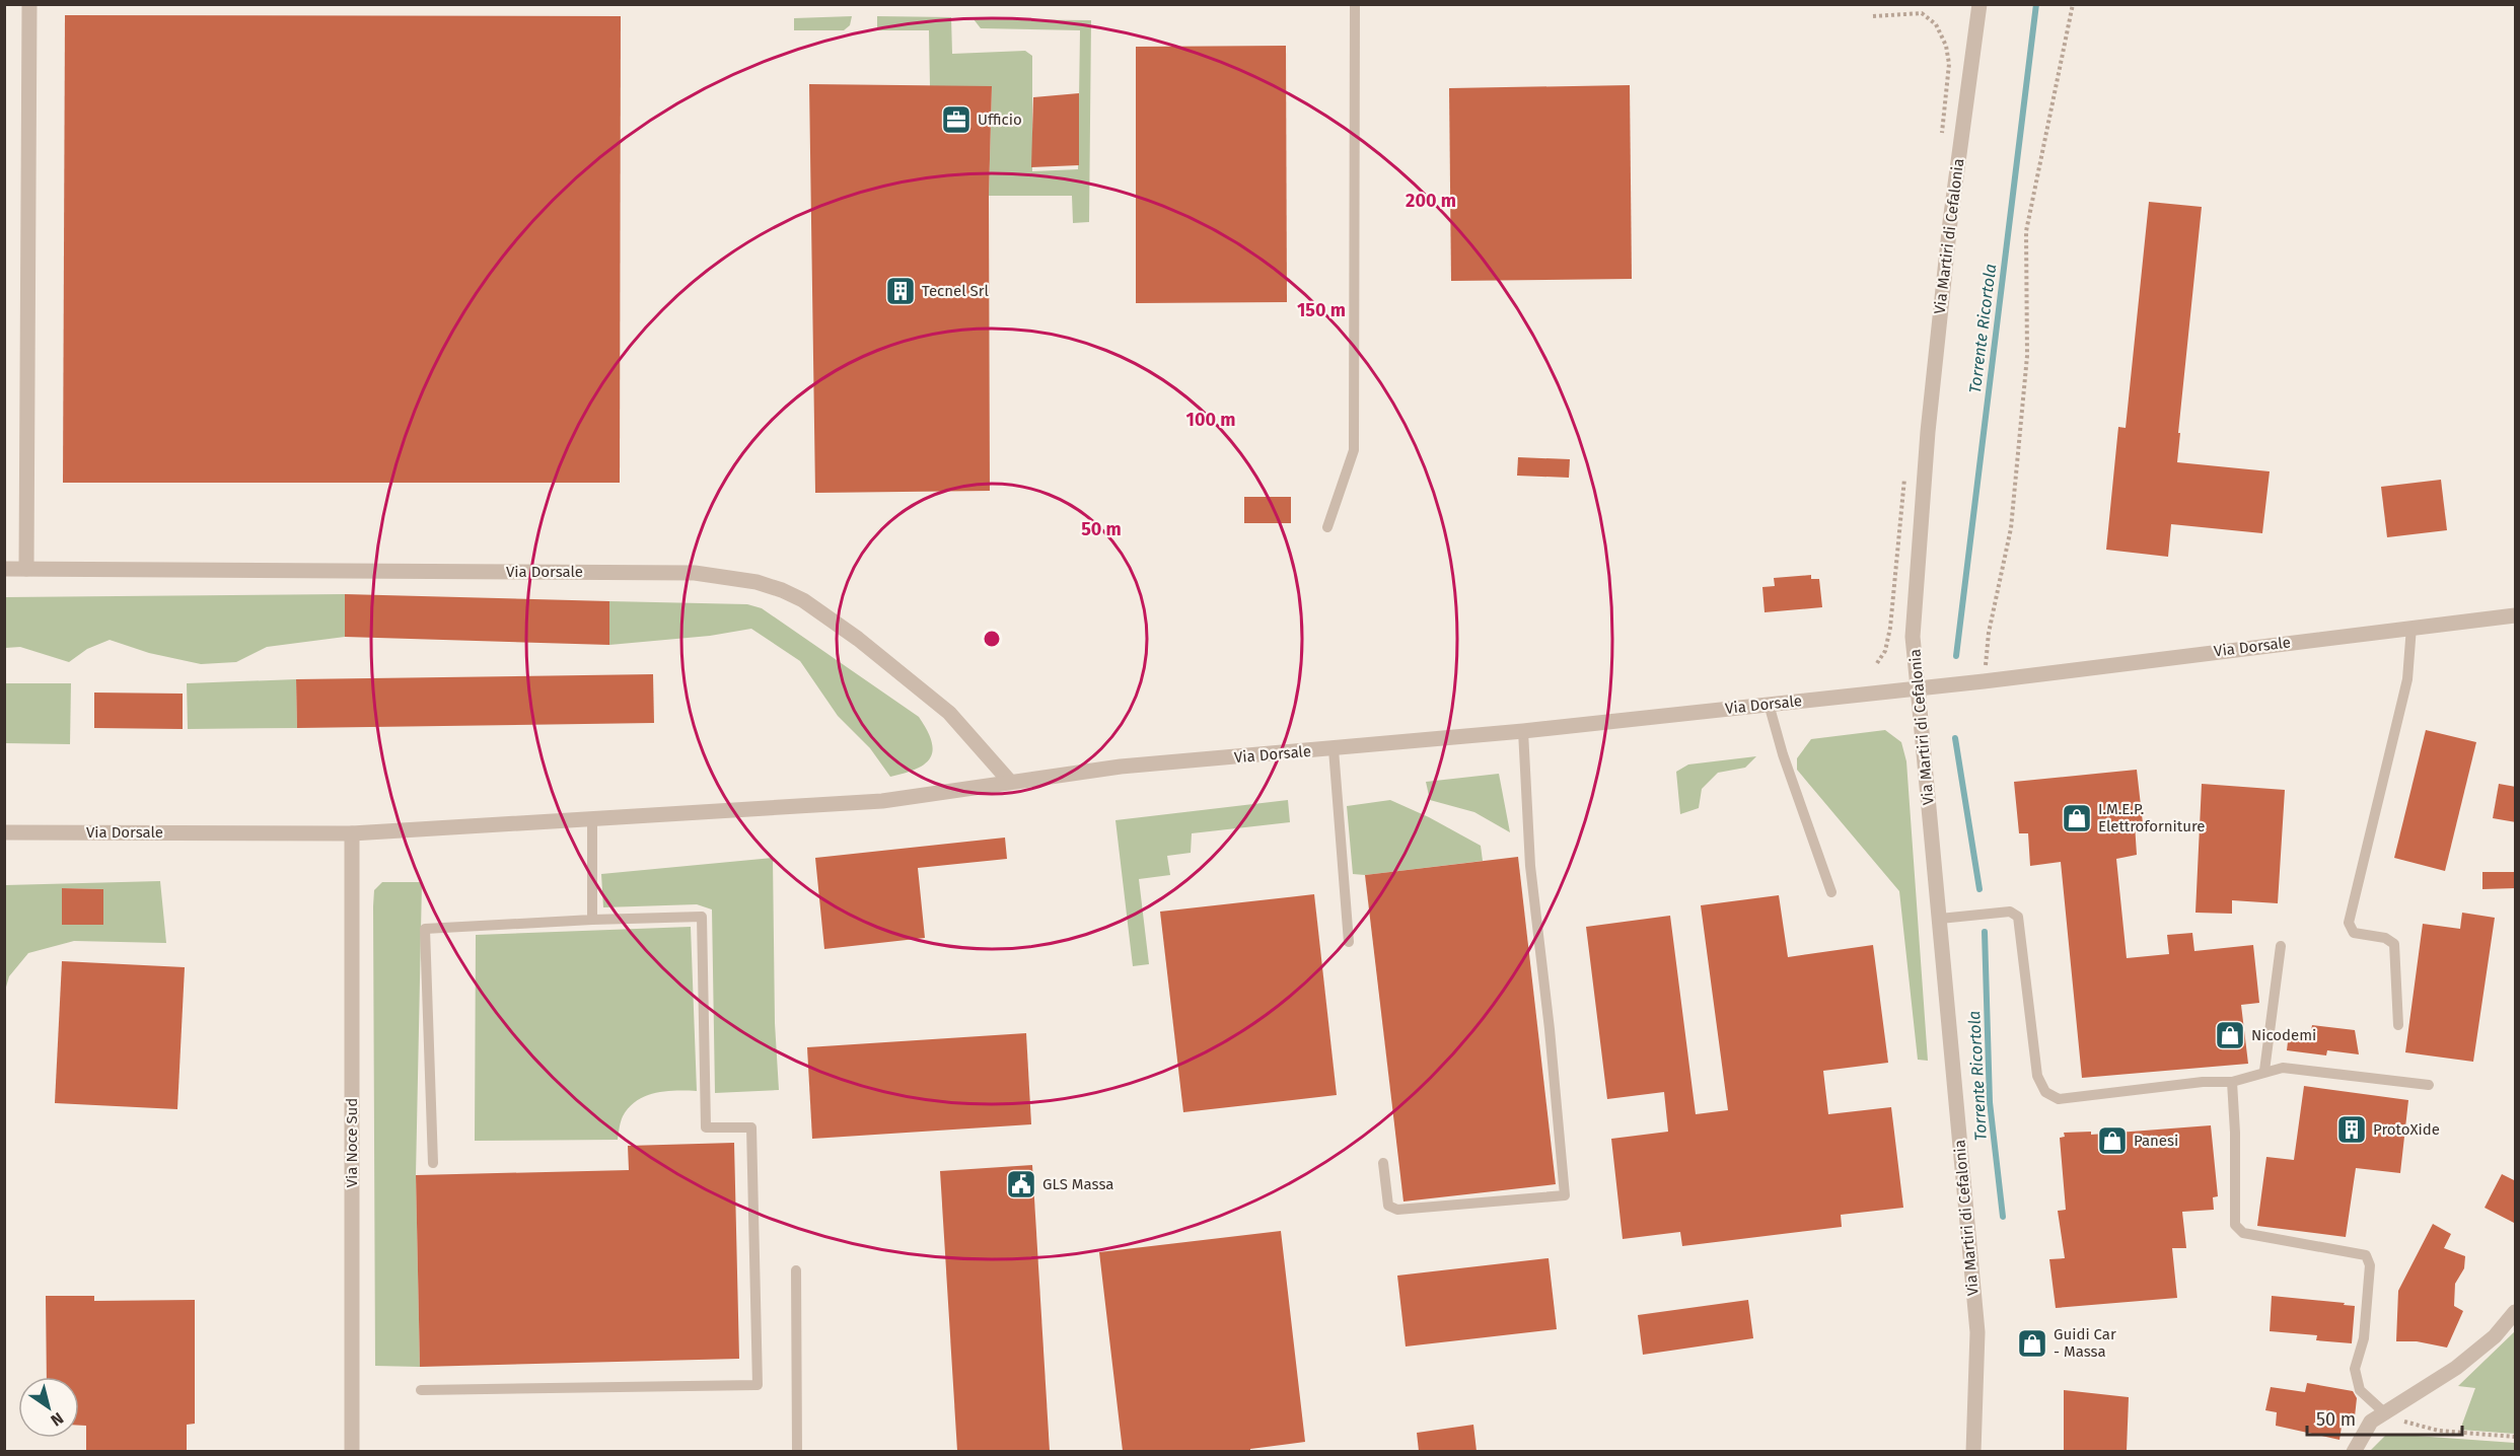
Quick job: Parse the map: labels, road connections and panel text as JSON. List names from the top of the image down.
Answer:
{
  "streets": {
    "street": ["Via Martiri di Cefalonia", "Via Dorsale", "Via Noce Sud"]
  },
  "crossings": [
    ["Via Martiri di Cefalonia", "Via Dorsale"],
    ["Via Dorsale", "Via Noce Sud"]
  ],
  "water": ["Torrente Ricortola"],
  "places": {
    "office": ["Ufficio"],
    "building": ["Tecnel Srl", "ProtoXide"],
    "shop": [
      "I.M.E.P. Elettroforniture",
      "Nicodemi",
      "Panesi",
      "Guidi Car - Massa"
    ],
    "public building": ["GLS Massa"]
  },
  "scale_bar": "50 m",
  "north": "bottom right",
  "rings": [
    "200 m",
    "150 m",
    "100 m",
    "50 m"
  ]
}
